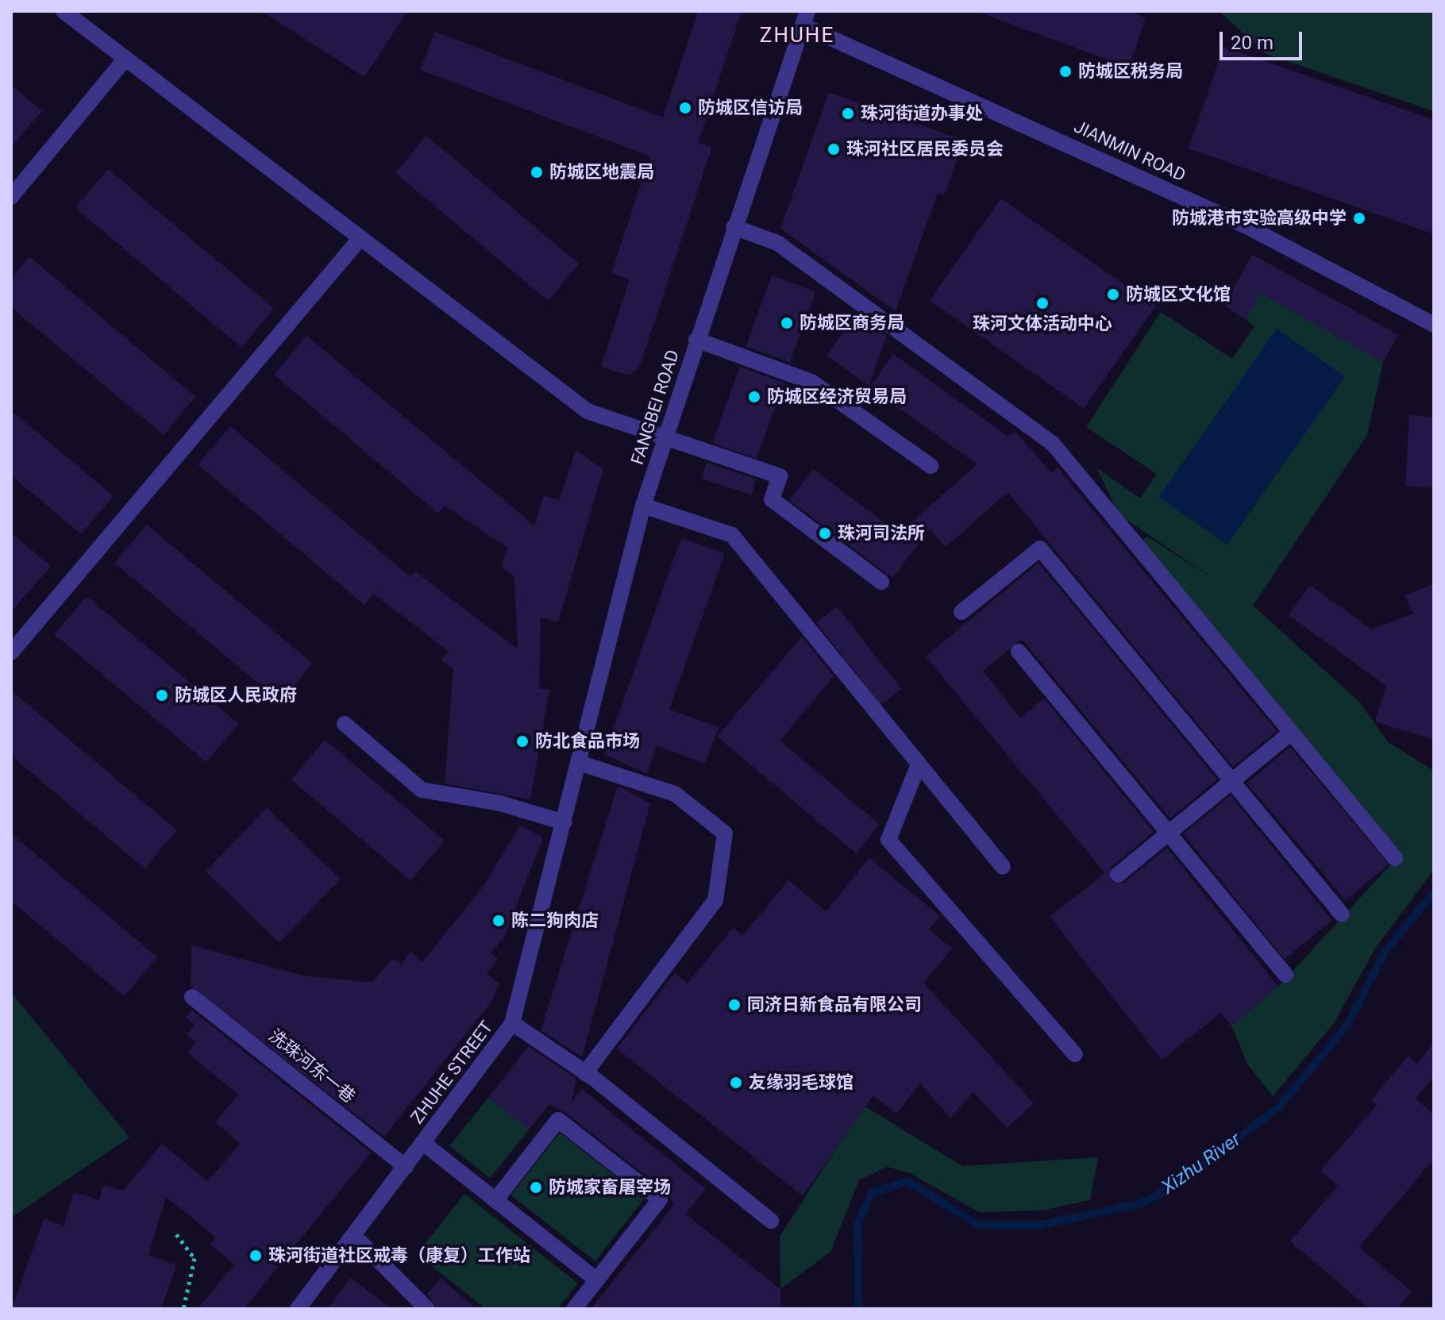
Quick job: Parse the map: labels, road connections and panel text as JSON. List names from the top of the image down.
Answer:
{
  "streets": {
    "street": [
      "JIANMIN ROAD",
      "FANGBEI ROAD",
      "洗珠河东一巷",
      "ZHUHE STREET"
    ]
  },
  "crossings": [
    ["JIANMIN ROAD", "FANGBEI ROAD"],
    ["FANGBEI ROAD", "ZHUHE STREET"],
    ["洗珠河东一巷", "ZHUHE STREET"]
  ],
  "districts": ["ZHUHE"],
  "water": ["Xizhu River"],
  "places": [
    "防城区税务局",
    "防城区信访局",
    "珠河街道办事处",
    "珠河社区居民委员会",
    "防城区地震局",
    "防城港市实验高级中学",
    "防城区文化馆",
    "珠河文体活动中心",
    "防城区商务局",
    "防城区经济贸易局",
    "珠河司法所",
    "防城区人民政府",
    "防北食品市场",
    "陈二狗肉店",
    "同济日新食品有限公司",
    "友缘羽毛球馆",
    "防城家畜屠宰场",
    "珠河街道社区戒毒（康复）工作站"
  ],
  "scale_bar": "20 m"
}
